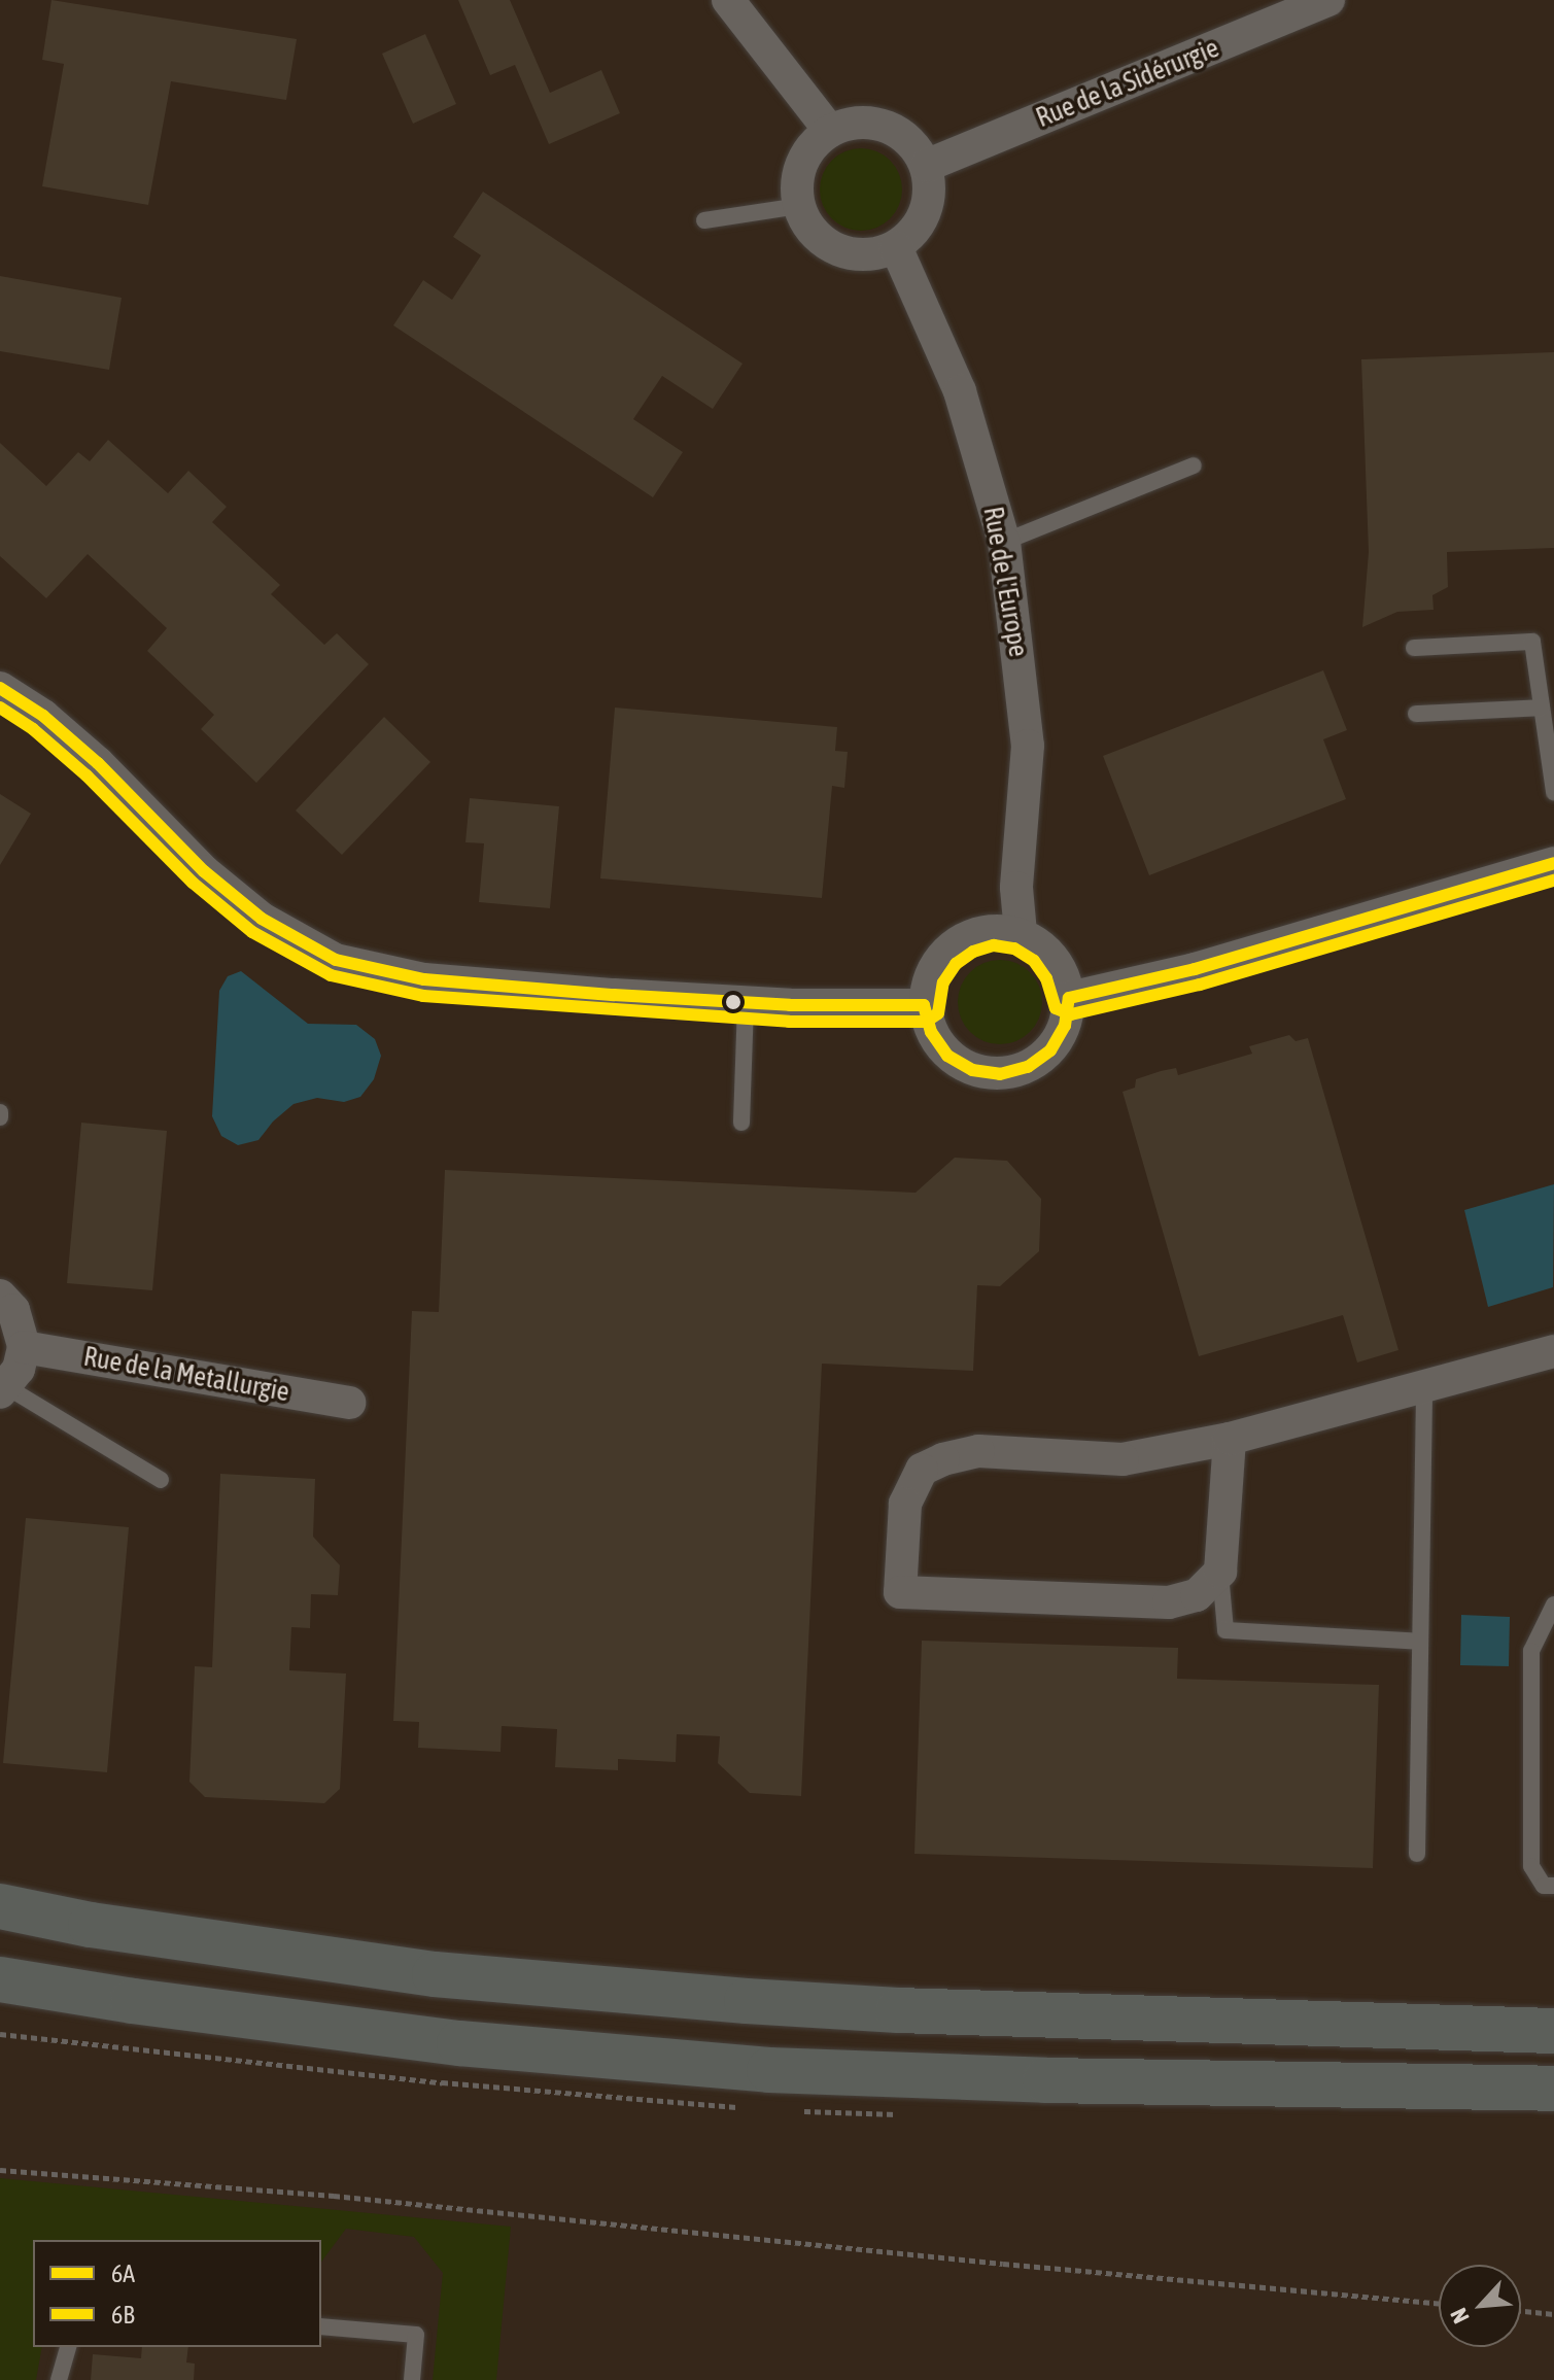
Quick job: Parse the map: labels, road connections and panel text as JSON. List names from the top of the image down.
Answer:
{
  "streets": {
    "street": ["Rue de la Sidérurgie", "Rue de l'Europe", "Rue de la Metallurgie"]
  },
  "crossings": [
    ["Rue de la Sidérurgie", "Rue de l'Europe"]
  ],
  "lines": ["transit line 6A", "transit line 6B"],
  "legend": ["6A", "6B"],
  "north": "bottom left"
}
